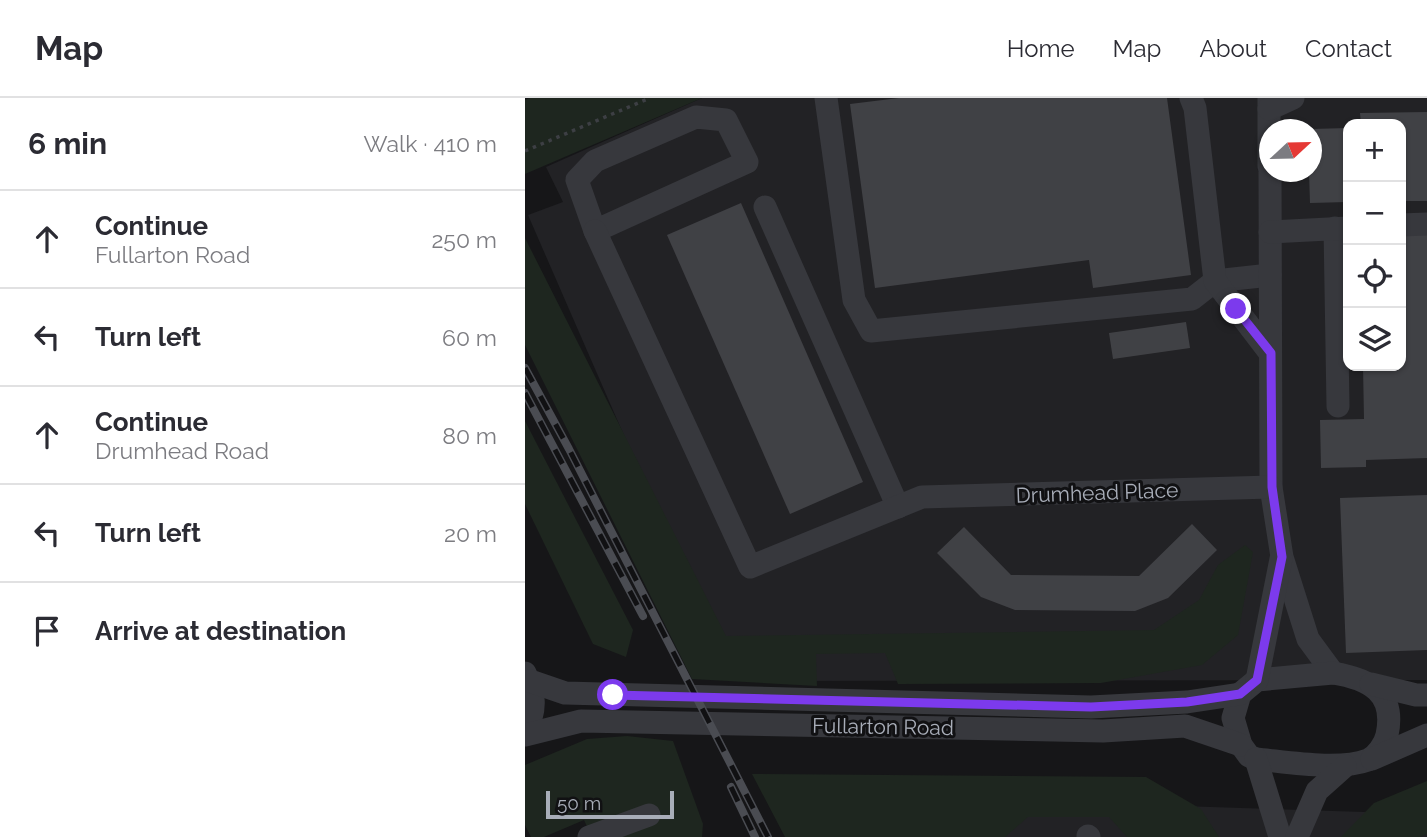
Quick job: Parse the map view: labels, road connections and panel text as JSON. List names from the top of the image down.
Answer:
{
  "streets": {
    "street": ["Drumhead Place", "Fullarton Road"]
  },
  "scale_bar": "50 m",
  "north": "right",
  "page": {
    "header": "Map",
    "nav": [
      "Home",
      "Map",
      "About",
      "Contact"
    ],
    "heading": ["6 min", "Walk · 410 m"],
    "map_buttons": ["+", "−"],
    "list": [
      ["Continue", "Fullarton Road", "250 m"],
      ["Turn left", "60 m"],
      ["Continue", "Drumhead Road", "80 m"],
      ["Turn left", "20 m"],
      "Arrive at destination"
    ],
    "scale": "50 m"
  }
}
